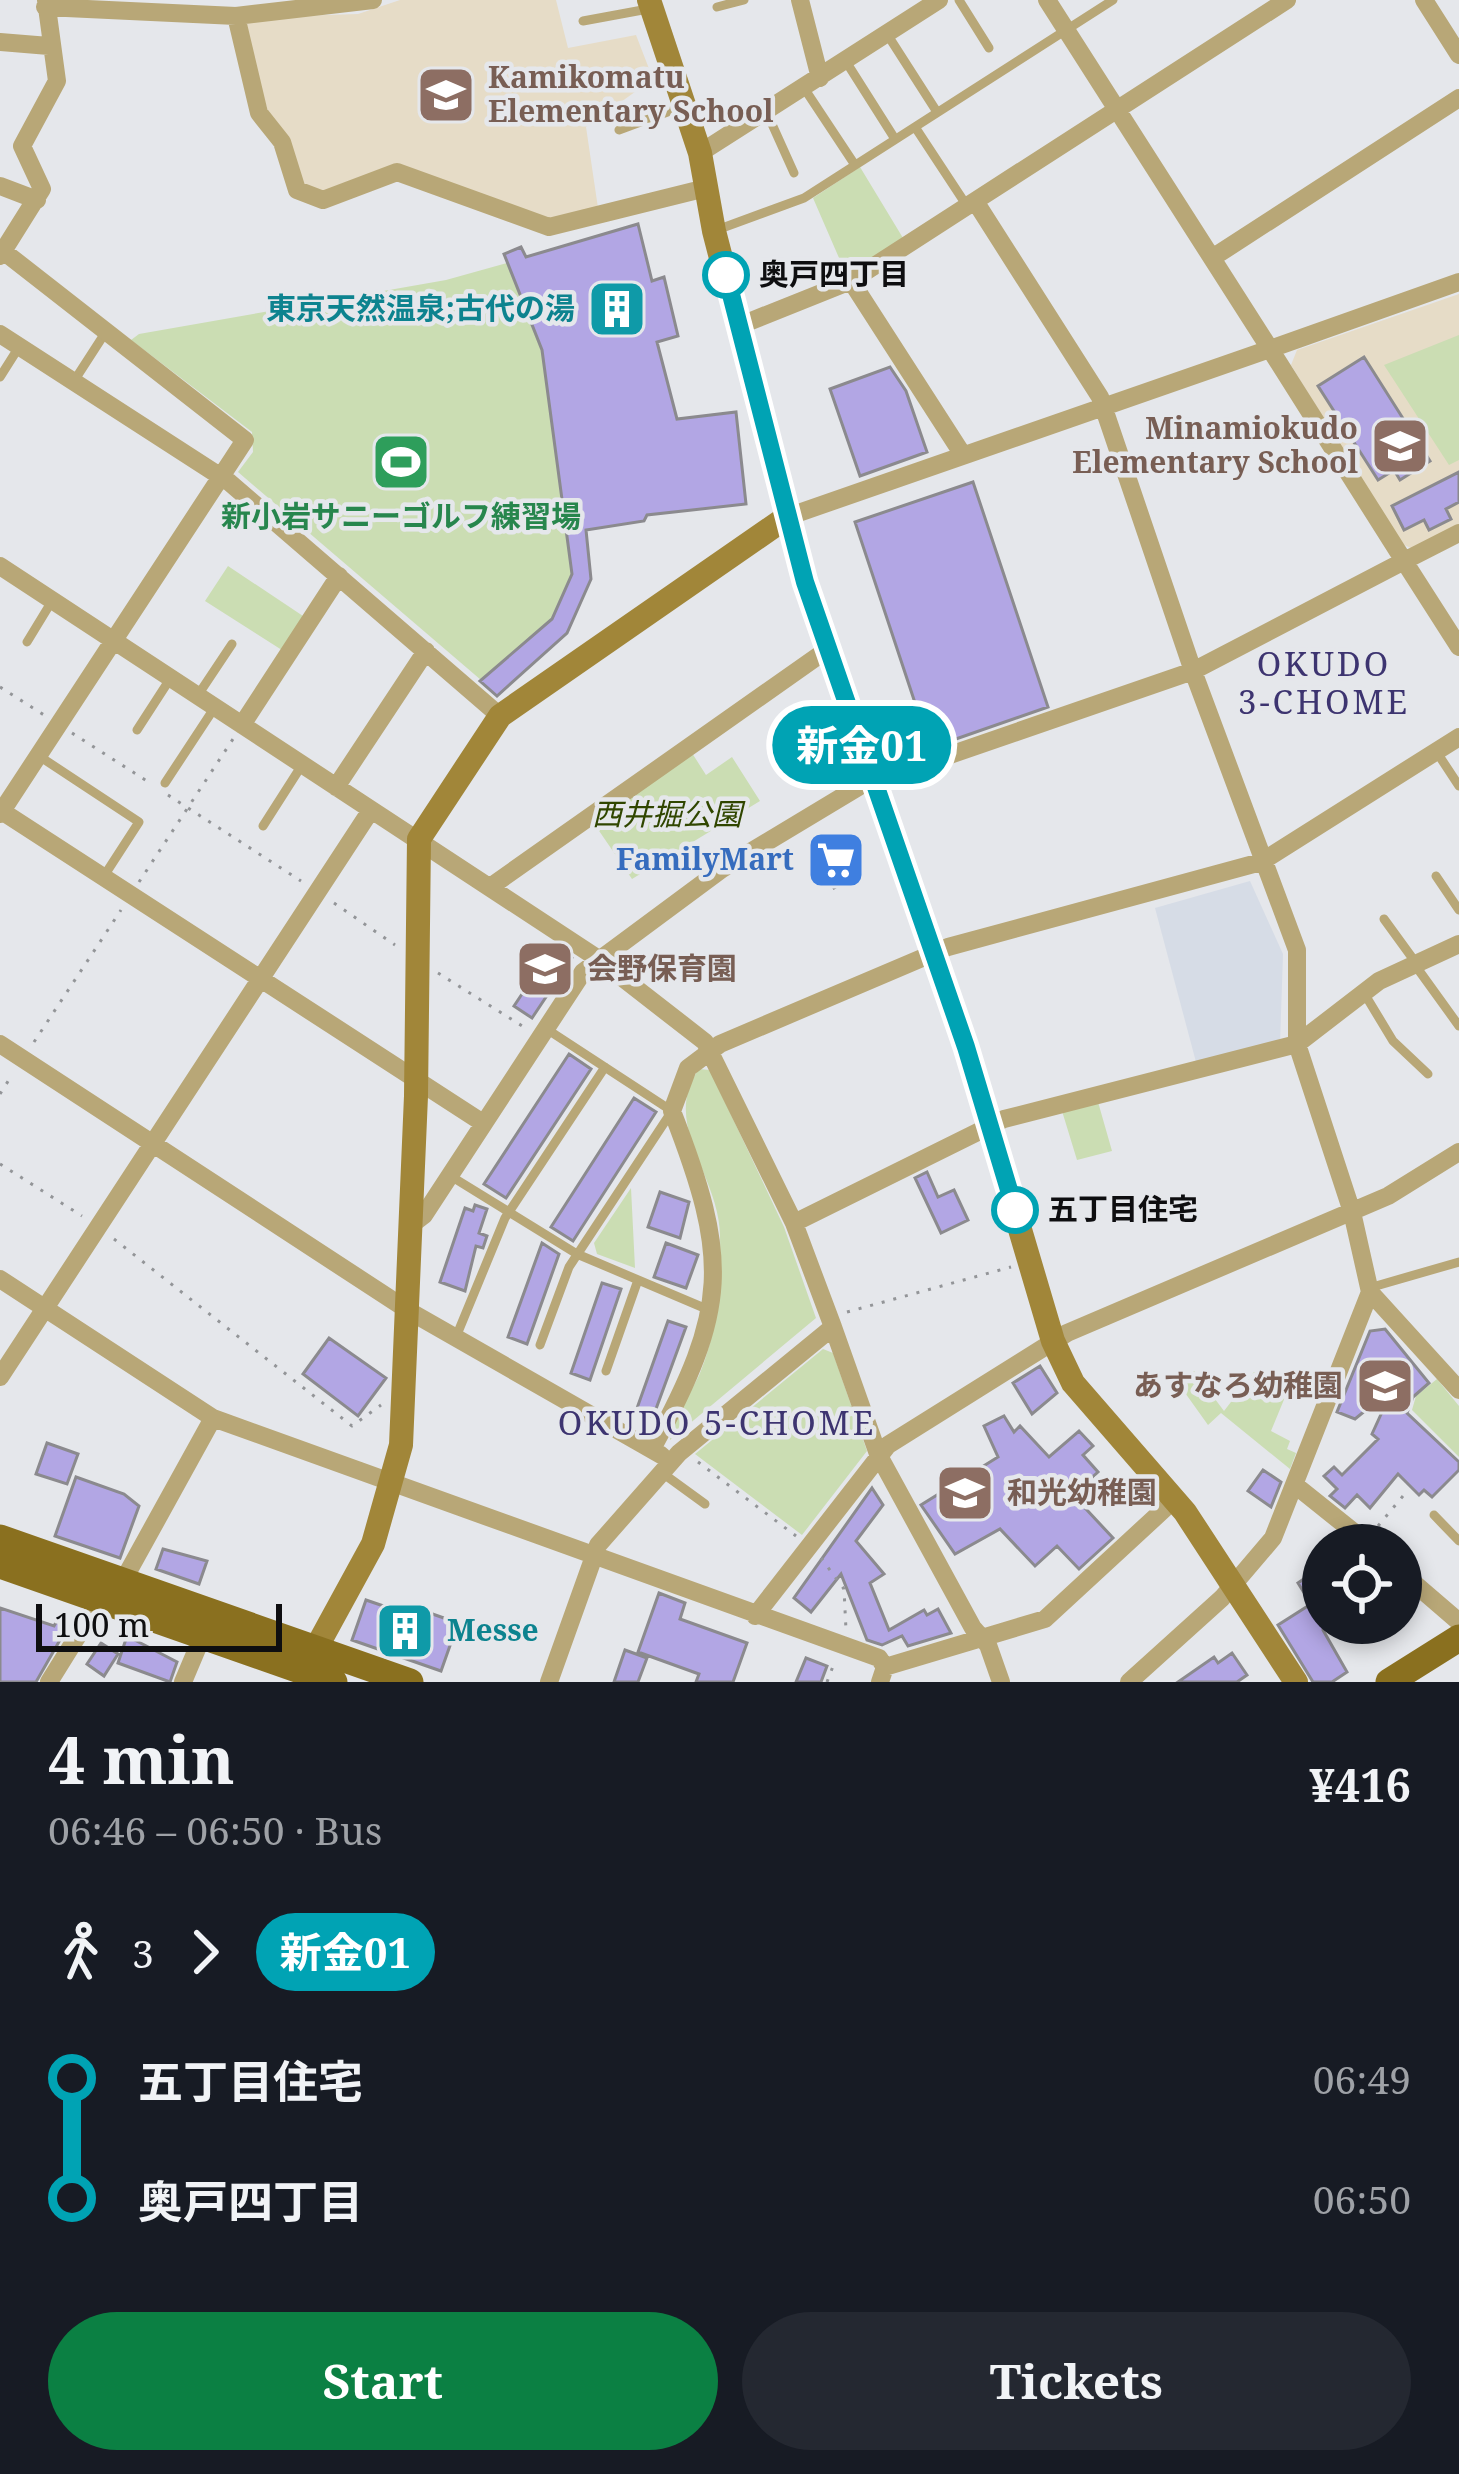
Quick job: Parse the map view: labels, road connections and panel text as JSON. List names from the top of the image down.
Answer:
{
  "districts": ["OKUDO 3-CHOME", "OKUDO 5-CHOME"],
  "parks": ["西井掘公園"],
  "places": {
    "school or university": [
      "Kamikomatu Elementary School",
      "Minamiokudo Elementary School",
      "会野保育園",
      "あすなろ幼稚園",
      "和光幼稚園"
    ],
    "other": ["奥戸四丁目", "五丁目住宅"],
    "building": ["東京天然温泉;古代の湯", "Messe"],
    "sports": ["新小岩サニーゴルフ練習場"],
    "supermarket": ["FamilyMart"]
  },
  "lines": ["bus line 新金01"],
  "scale_bar": "100 m",
  "page": {
    "on_map": "新金01",
    "scale": "100 m",
    "heading": ["4 min", "06:46 – 06:50 · Bus", "¥416"],
    "legs": ["3", "新金01"],
    "list": [
      {
        "name": "五丁目住宅",
        "value": "06:49"
      },
      {
        "name": "奥戸四丁目",
        "value": "06:50"
      }
    ],
    "buttons": ["Start", "Tickets"]
  }
}
